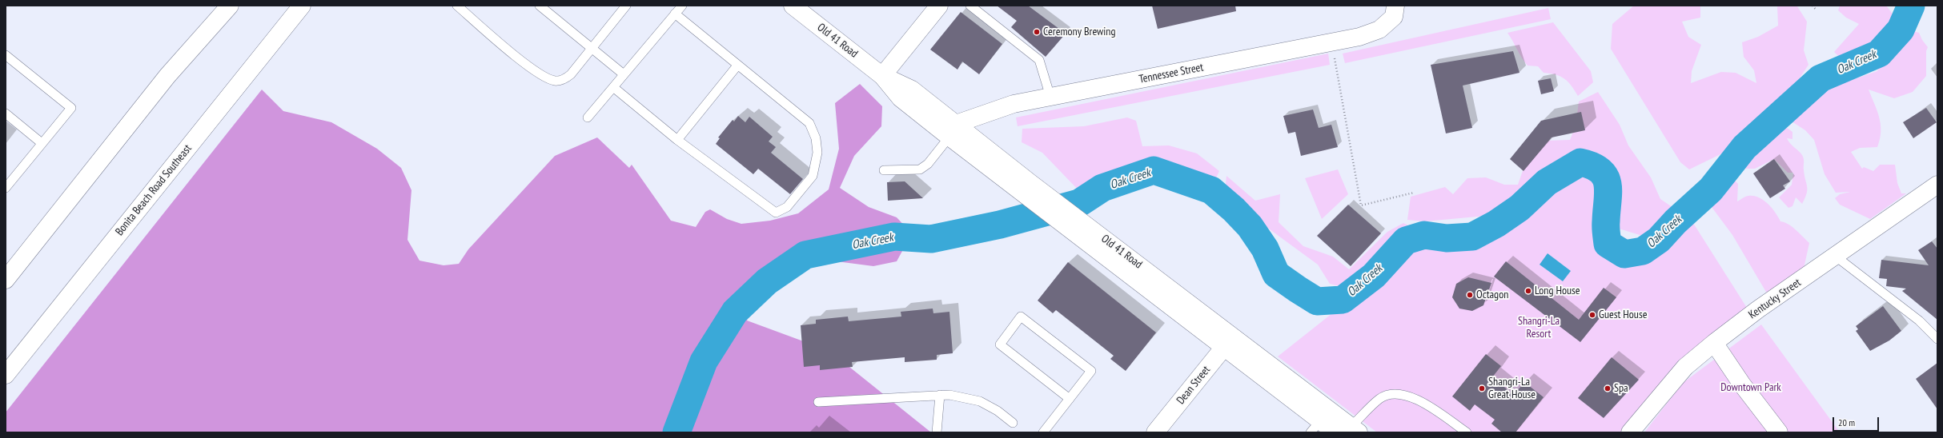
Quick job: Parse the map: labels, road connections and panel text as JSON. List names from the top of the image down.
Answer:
{
  "streets": {
    "street": [
      "Old 41 Road",
      "Tennessee Street",
      "Bonita Beach Road Southeast",
      "Kentucky Street",
      "Dean Street"
    ]
  },
  "crossings": [
    ["Old 41 Road", "Tennessee Street"],
    ["Old 41 Road", "Dean Street"]
  ],
  "water": ["Oak Creek"],
  "parks": ["Shangri-La Resort", "Downtown Park"],
  "places": [
    "Ceremony Brewing",
    "Long House",
    "Octagon",
    "Guest House",
    "Shangri-La Great House",
    "Spa"
  ],
  "scale_bar": "20 m"
}
